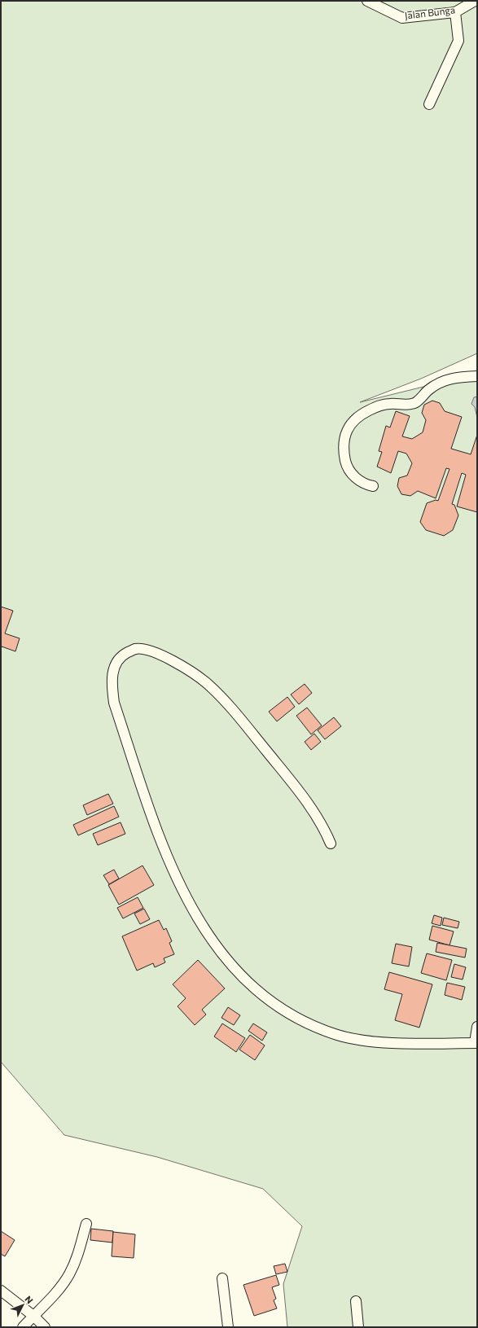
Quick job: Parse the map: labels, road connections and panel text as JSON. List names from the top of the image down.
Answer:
{
  "streets": {
    "street": ["Jalan Bunga"]
  },
  "north": "top right"
}
